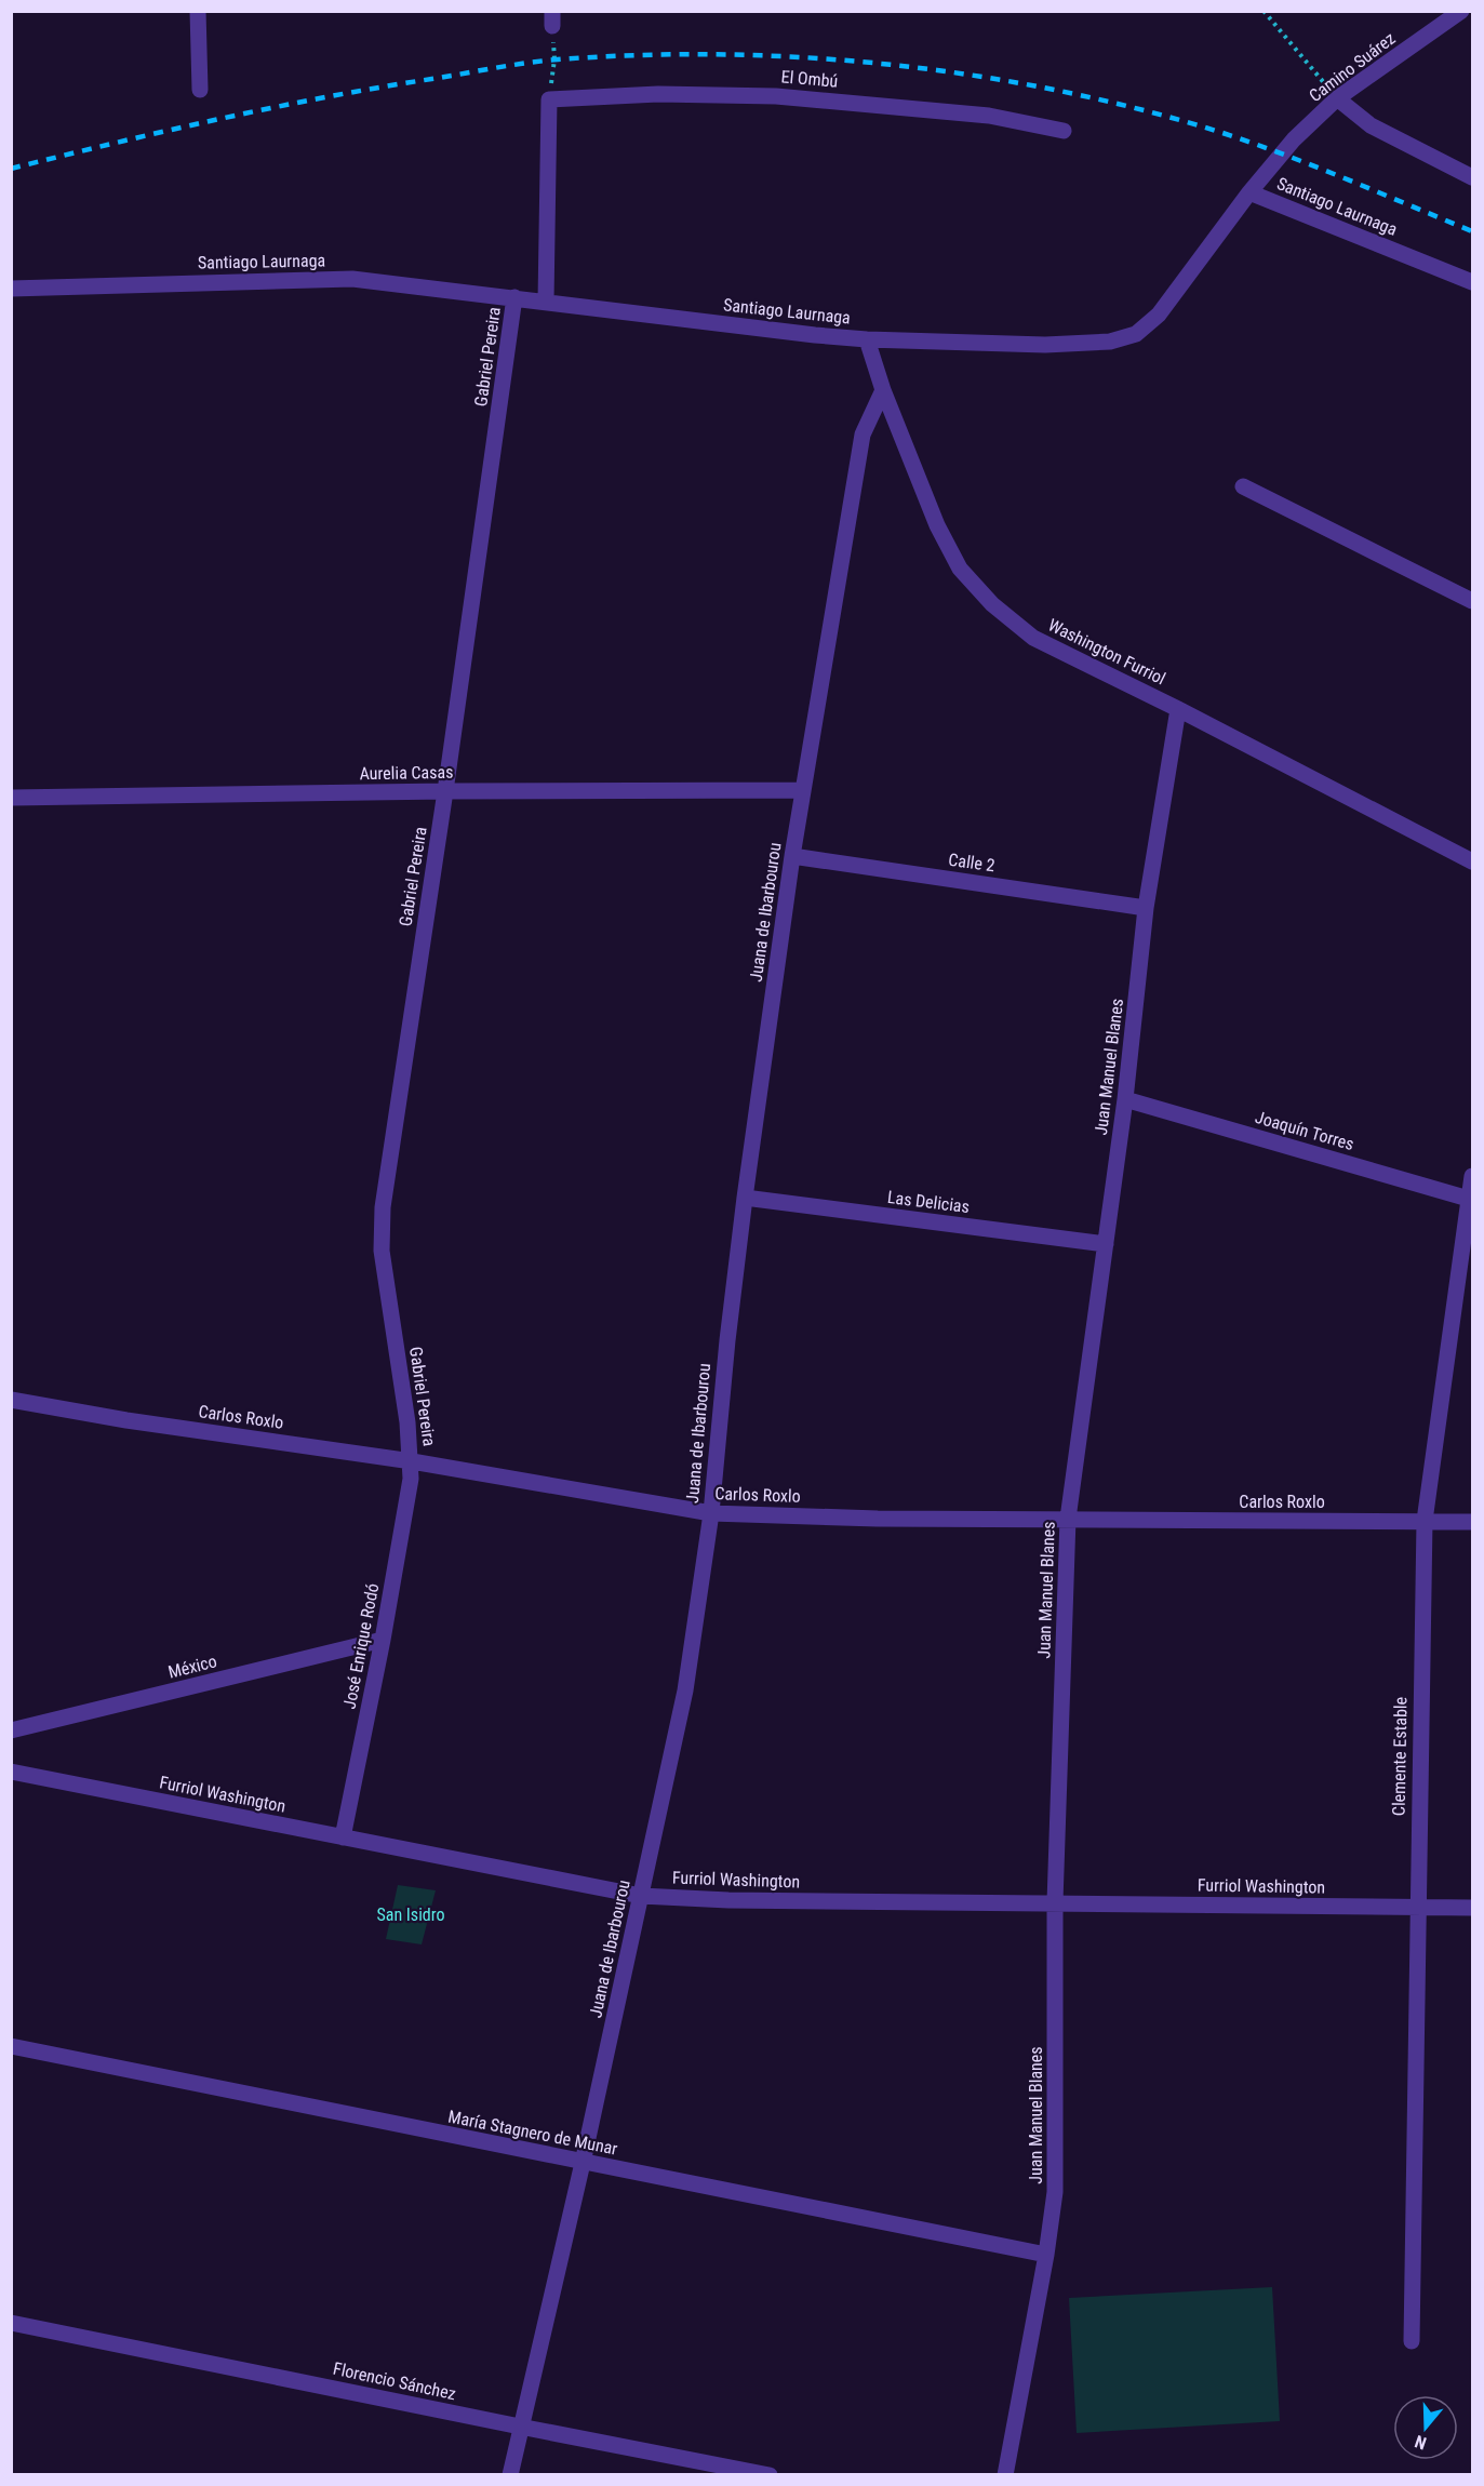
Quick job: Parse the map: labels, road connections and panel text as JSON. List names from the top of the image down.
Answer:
{
  "streets": {
    "street": [
      "Camino Suárez",
      "El Ombú",
      "Santiago Laurnaga",
      "Gabriel Pereira",
      "Washington Furriol",
      "Aurelia Casas",
      "Calle 2",
      "Juana de Ibarbourou",
      "Juan Manuel Blanes",
      "Joaquín Torres",
      "Las Delicias",
      "Carlos Roxlo",
      "José Enrique Rodó",
      "México",
      "Clemente Estable",
      "Furriol Washington",
      "María Stagnero de Munar",
      "Florencio Sánchez"
    ]
  },
  "crossings": [
    ["Camino Suárez", "Santiago Laurnaga"],
    ["Santiago Laurnaga", "Gabriel Pereira"],
    ["Santiago Laurnaga", "Washington Furriol"],
    ["Gabriel Pereira", "Aurelia Casas"],
    ["Gabriel Pereira", "Carlos Roxlo"],
    ["Gabriel Pereira", "José Enrique Rodó"],
    ["Washington Furriol", "Juana de Ibarbourou"],
    ["Washington Furriol", "Juan Manuel Blanes"],
    ["Aurelia Casas", "Juana de Ibarbourou"],
    ["Calle 2", "Juana de Ibarbourou"],
    ["Calle 2", "Juan Manuel Blanes"],
    ["Juana de Ibarbourou", "Las Delicias"],
    ["Juana de Ibarbourou", "Carlos Roxlo"],
    ["Juana de Ibarbourou", "Furriol Washington"],
    ["Juana de Ibarbourou", "María Stagnero de Munar"],
    ["Juana de Ibarbourou", "Florencio Sánchez"],
    ["Juan Manuel Blanes", "Joaquín Torres"],
    ["Juan Manuel Blanes", "Las Delicias"],
    ["Juan Manuel Blanes", "Carlos Roxlo"],
    ["Juan Manuel Blanes", "Furriol Washington"],
    ["Juan Manuel Blanes", "María Stagnero de Munar"],
    ["Joaquín Torres", "Clemente Estable"],
    ["Carlos Roxlo", "José Enrique Rodó"],
    ["Carlos Roxlo", "Clemente Estable"],
    ["José Enrique Rodó", "México"],
    ["José Enrique Rodó", "Furriol Washington"],
    ["Clemente Estable", "Furriol Washington"]
  ],
  "parks": ["San Isidro"],
  "north": "bottom"
}
